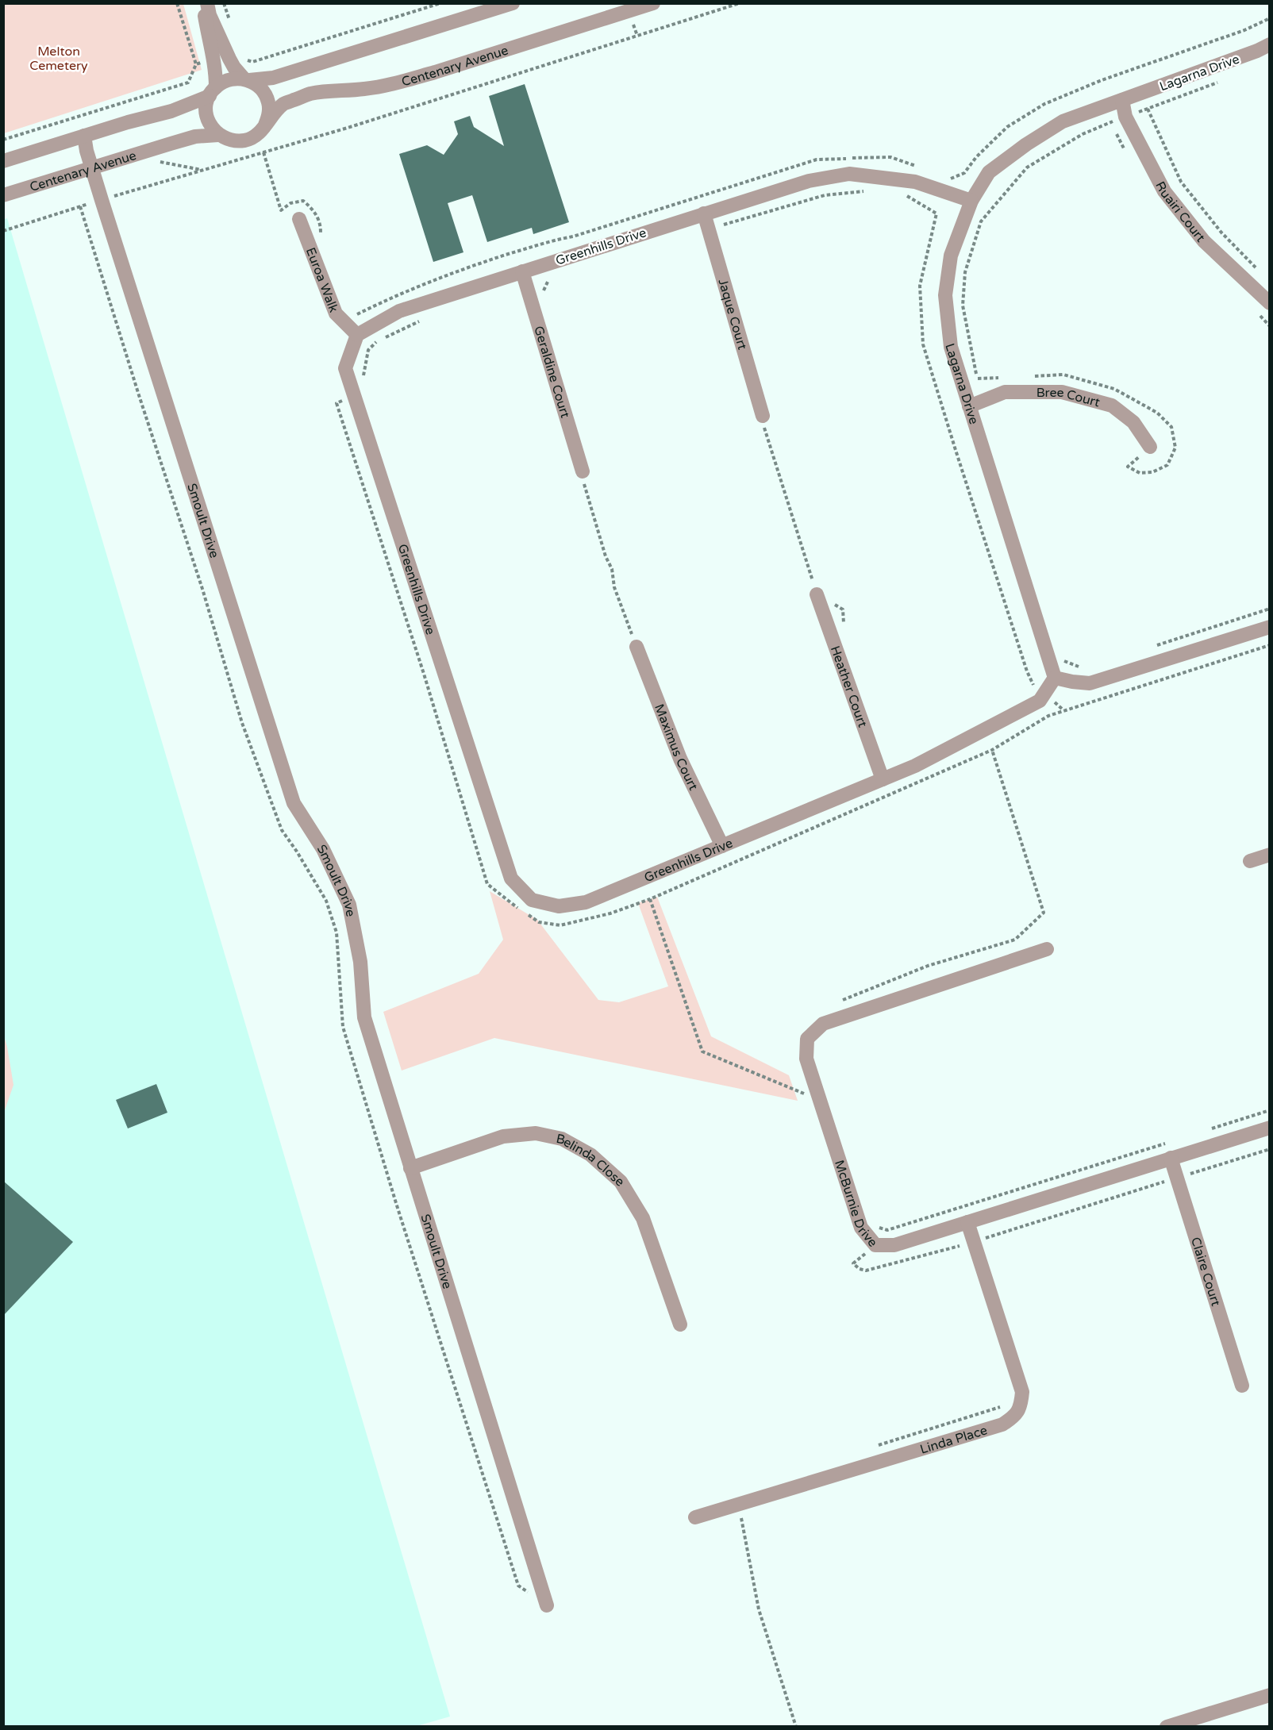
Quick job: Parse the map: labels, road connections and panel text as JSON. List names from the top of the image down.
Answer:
{
  "streets": {
    "street": [
      "Centenary Avenue",
      "Lagarna Drive",
      "Ruairi Court",
      "Greenhills Drive",
      "Euroa Walk",
      "Jaque Court",
      "Geraldine Court",
      "Bree Court",
      "Smoult Drive",
      "Heather Court",
      "Maximus Court",
      "Belinda Close",
      "McBurnie Drive",
      "Claire Court",
      "Linda Place"
    ]
  },
  "crossings": [
    ["Centenary Avenue", "Smoult Drive"],
    ["Lagarna Drive", "Ruairi Court"],
    ["Lagarna Drive", "Greenhills Drive"],
    ["Lagarna Drive", "Bree Court"],
    ["Greenhills Drive", "Euroa Walk"],
    ["Greenhills Drive", "Jaque Court"],
    ["Greenhills Drive", "Geraldine Court"],
    ["Greenhills Drive", "Heather Court"],
    ["Greenhills Drive", "Maximus Court"],
    ["Smoult Drive", "Belinda Close"],
    ["McBurnie Drive", "Claire Court"]
  ],
  "parks": ["Melton Cemetery"]
}
